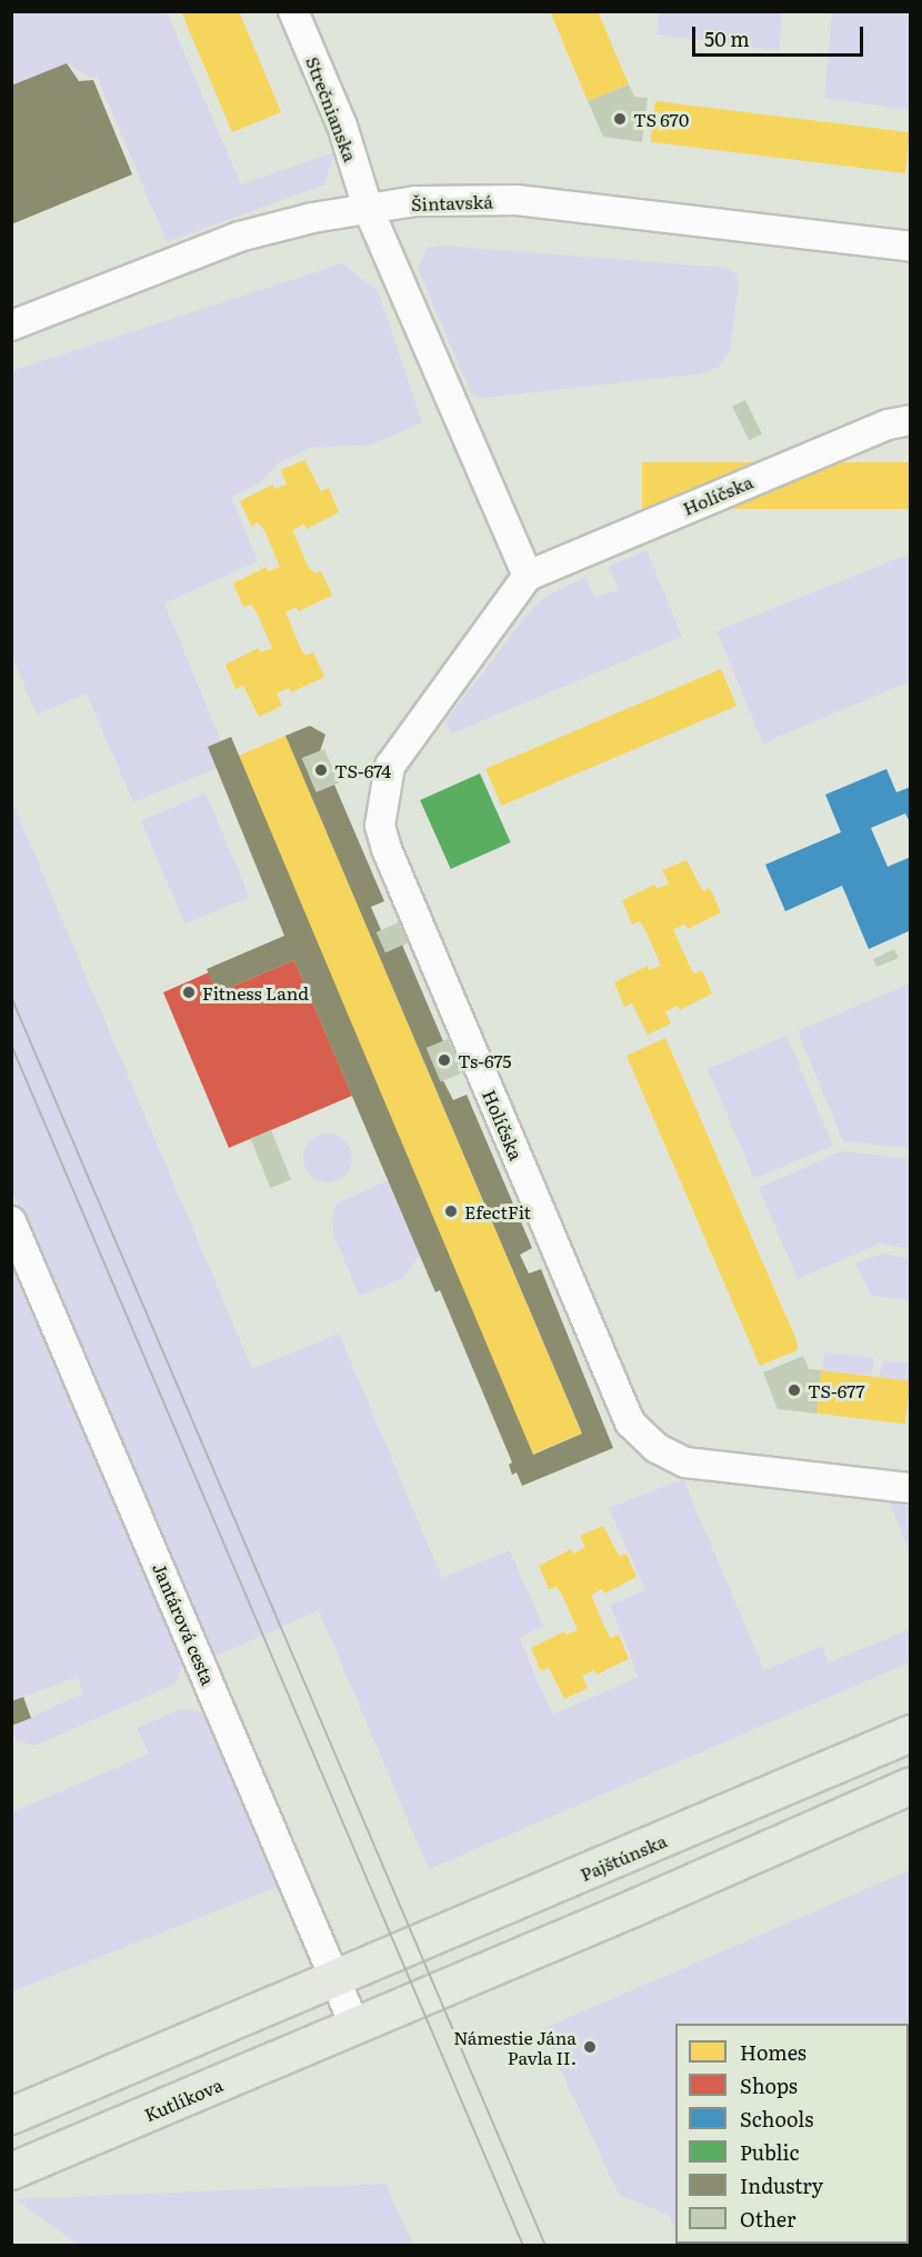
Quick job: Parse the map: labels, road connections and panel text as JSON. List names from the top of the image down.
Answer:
{
  "streets": {
    "main road": ["Pajštúnska", "Kutlíkova"],
    "street": [
      "Strečnianska",
      "Šintavská",
      "Holíčska",
      "Jantárová cesta"
    ]
  },
  "crossings": [
    ["Strečnianska", "Šintavská"],
    ["Jantárová cesta", "Pajštúnska"],
    ["Jantárová cesta", "Kutlíkova"]
  ],
  "places": [
    "TS 670",
    "TS-674",
    "Fitness Land",
    "Ts-675",
    "EfectFit",
    "TS-677",
    "Námestie Jána Pavla II."
  ],
  "legend": [
    "Homes",
    "Shops",
    "Schools",
    "Public",
    "Industry",
    "Other"
  ],
  "scale_bar": "50 m"
}
